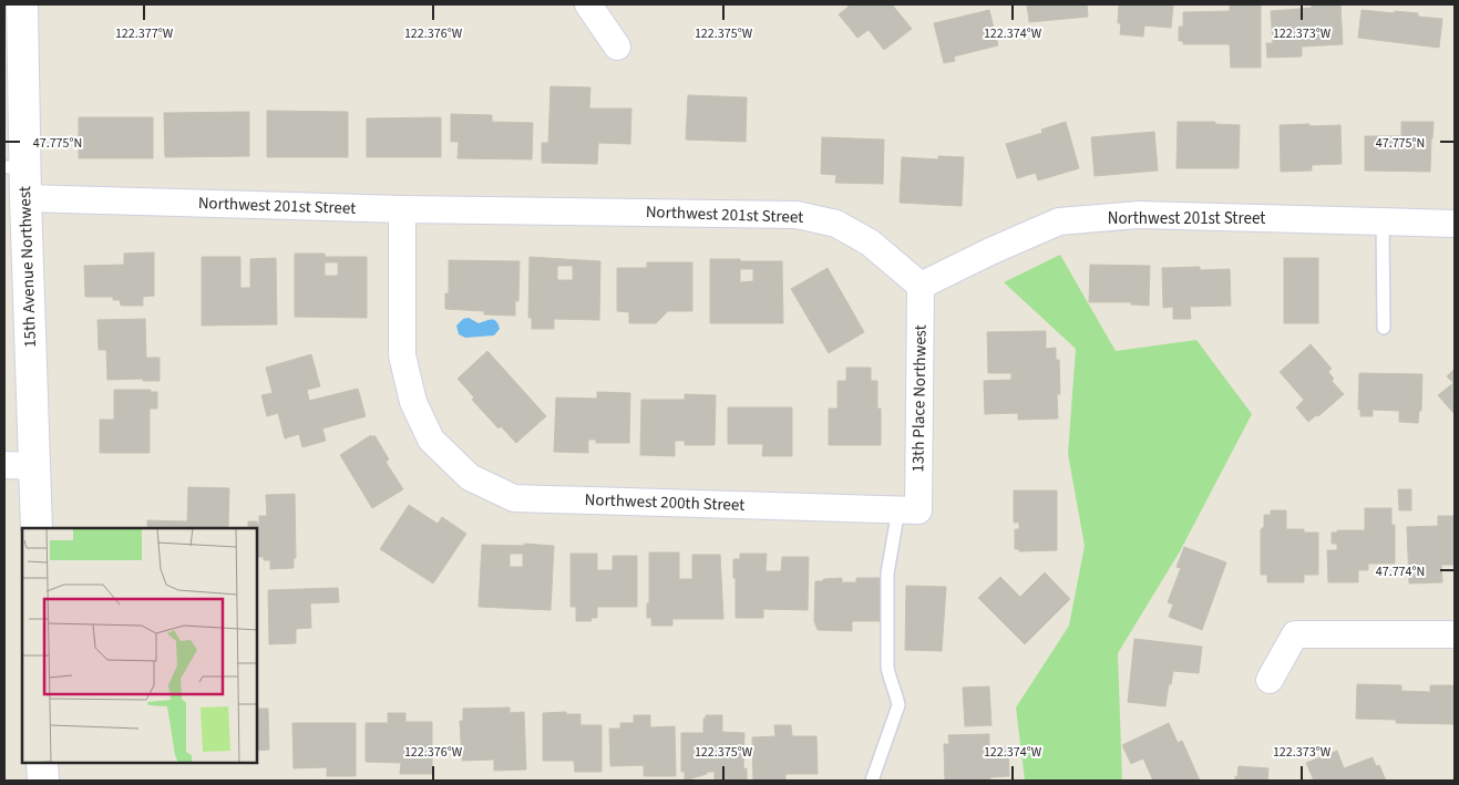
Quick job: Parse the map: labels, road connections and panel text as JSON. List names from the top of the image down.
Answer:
{
  "streets": {
    "street": [
      "Northwest 201st Street",
      "15th Avenue Northwest",
      "13th Place Northwest",
      "Northwest 200th Street"
    ]
  },
  "crossings": [
    ["Northwest 201st Street", "15th Avenue Northwest"],
    ["Northwest 201st Street", "13th Place Northwest"],
    ["Northwest 201st Street", "Northwest 200th Street"],
    ["13th Place Northwest", "Northwest 200th Street"]
  ],
  "coordinates": [
    "122.377°W",
    "122.376°W",
    "122.375°W",
    "122.374°W",
    "122.373°W",
    "47.775°N",
    "47.774°N"
  ]
}
